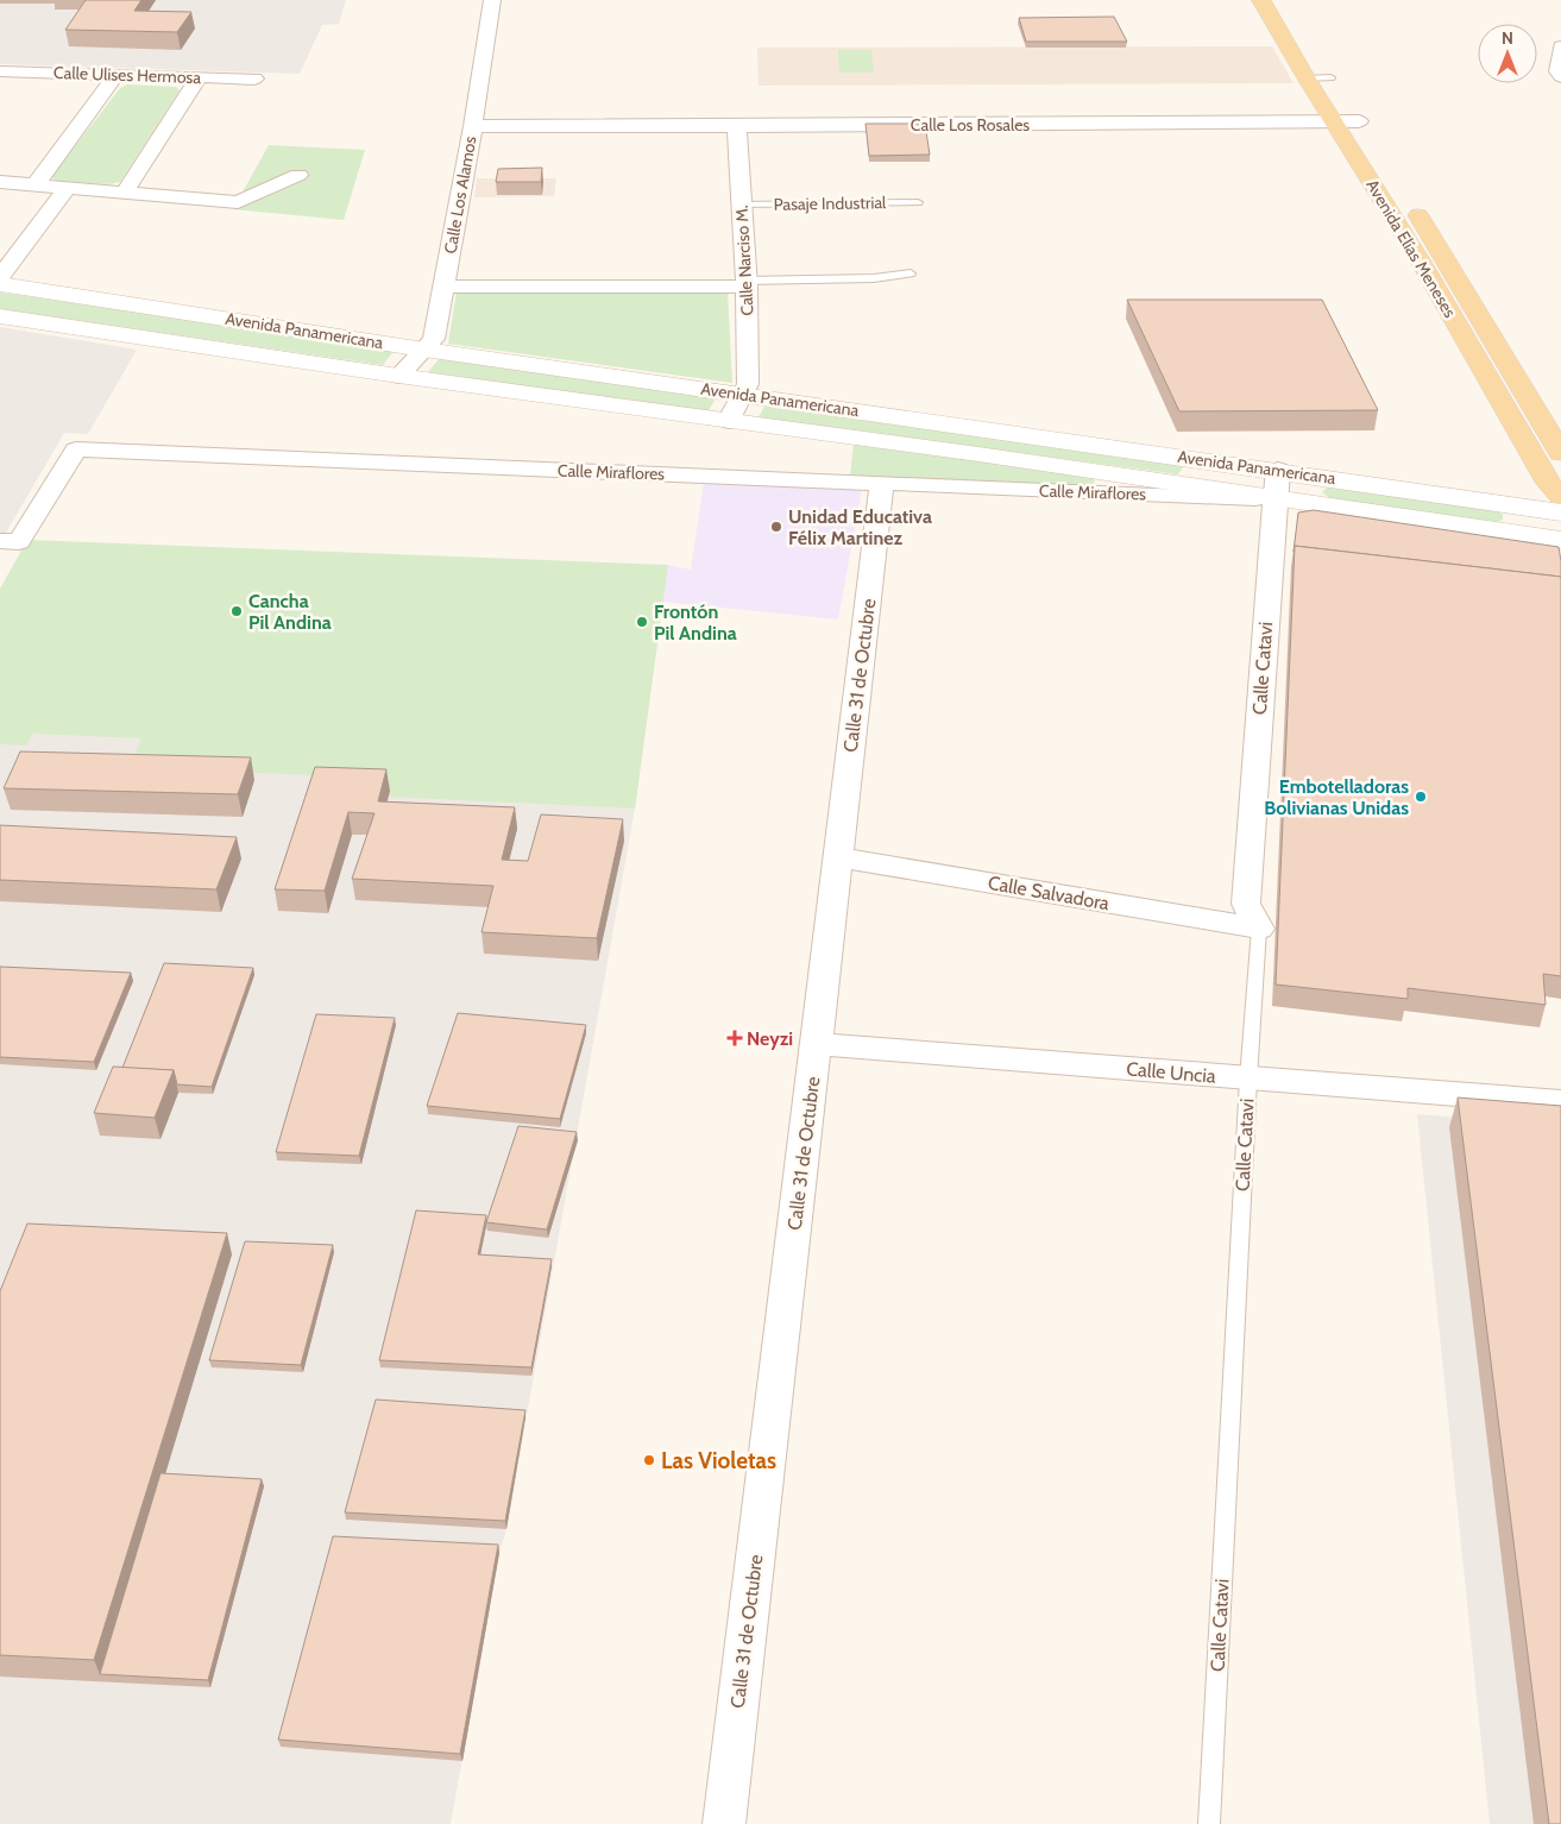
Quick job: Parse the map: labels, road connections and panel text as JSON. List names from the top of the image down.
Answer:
{
  "streets": {
    "main road": ["Avenida Elías Meneses", "Avenida Panamericana"],
    "street": [
      "Calle Ulises Hermosa",
      "Calle Los Rosales",
      "Calle Los Alamos",
      "Calle Narciso M.",
      "Calle Miraflores",
      "Calle Catavi",
      "Calle 31 de Octubre",
      "Calle Salvadora",
      "Calle Uncia"
    ],
    "lane": ["Pasaje Industrial"]
  },
  "crossings": [
    ["Calle Los Rosales", "Calle Los Alamos"],
    ["Calle Los Rosales", "Avenida Elías Meneses"],
    ["Calle Los Rosales", "Calle Narciso M."],
    ["Calle Los Alamos", "Avenida Panamericana"],
    ["Pasaje Industrial", "Calle Narciso M."],
    ["Calle Narciso M.", "Avenida Panamericana"],
    ["Avenida Panamericana", "Calle Miraflores"],
    ["Avenida Panamericana", "Calle Catavi"],
    ["Calle Miraflores", "Calle Catavi"],
    ["Calle Miraflores", "Calle 31 de Octubre"],
    ["Calle Catavi", "Calle Salvadora"],
    ["Calle Catavi", "Calle Uncia"],
    ["Calle 31 de Octubre", "Calle Salvadora"],
    ["Calle 31 de Octubre", "Calle Uncia"]
  ],
  "places": {
    "other": [
      "Unidad Educativa Félix Martinez",
      "Cancha Pil Andina",
      "Frontón Pil Andina",
      "Embotelladoras Bolivianas Unidas",
      "Las Violetas"
    ],
    "health": ["Neyzi"]
  },
  "north": "top"
}
